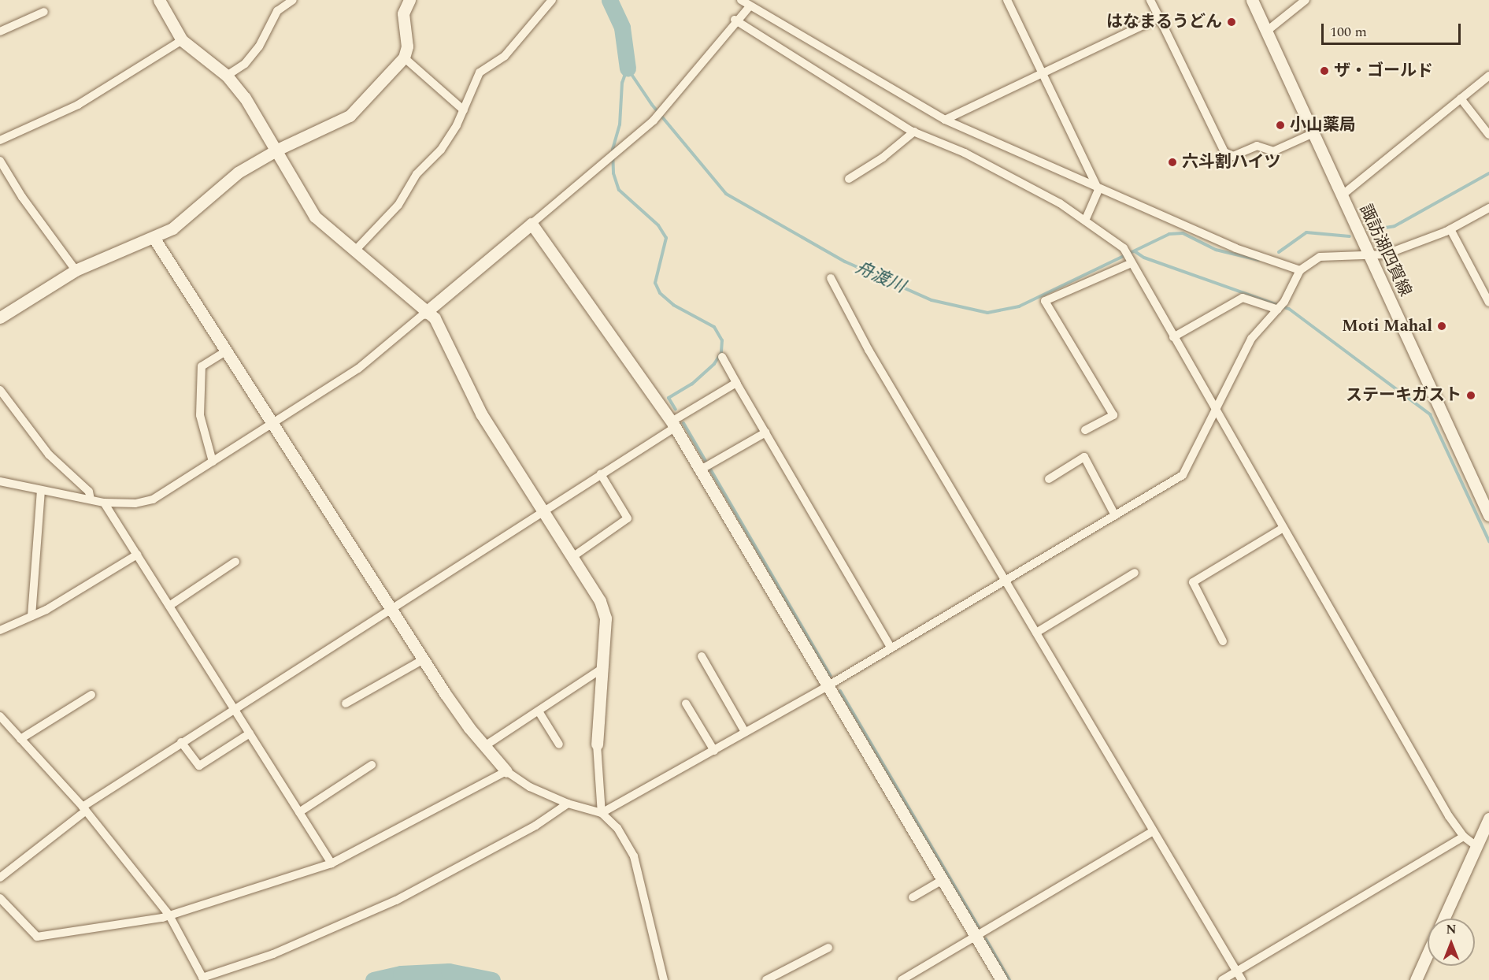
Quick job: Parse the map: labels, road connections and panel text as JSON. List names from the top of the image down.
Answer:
{
  "streets": {
    "street": ["諏訪湖四賀線"]
  },
  "water": ["舟渡川"],
  "places": [
    "はなまるうどん",
    "ザ・ゴールド",
    "小山薬局",
    "六斗割ハイツ",
    "Moti Mahal",
    "ステーキガスト"
  ],
  "scale_bar": "100 m",
  "north": "top"
}
